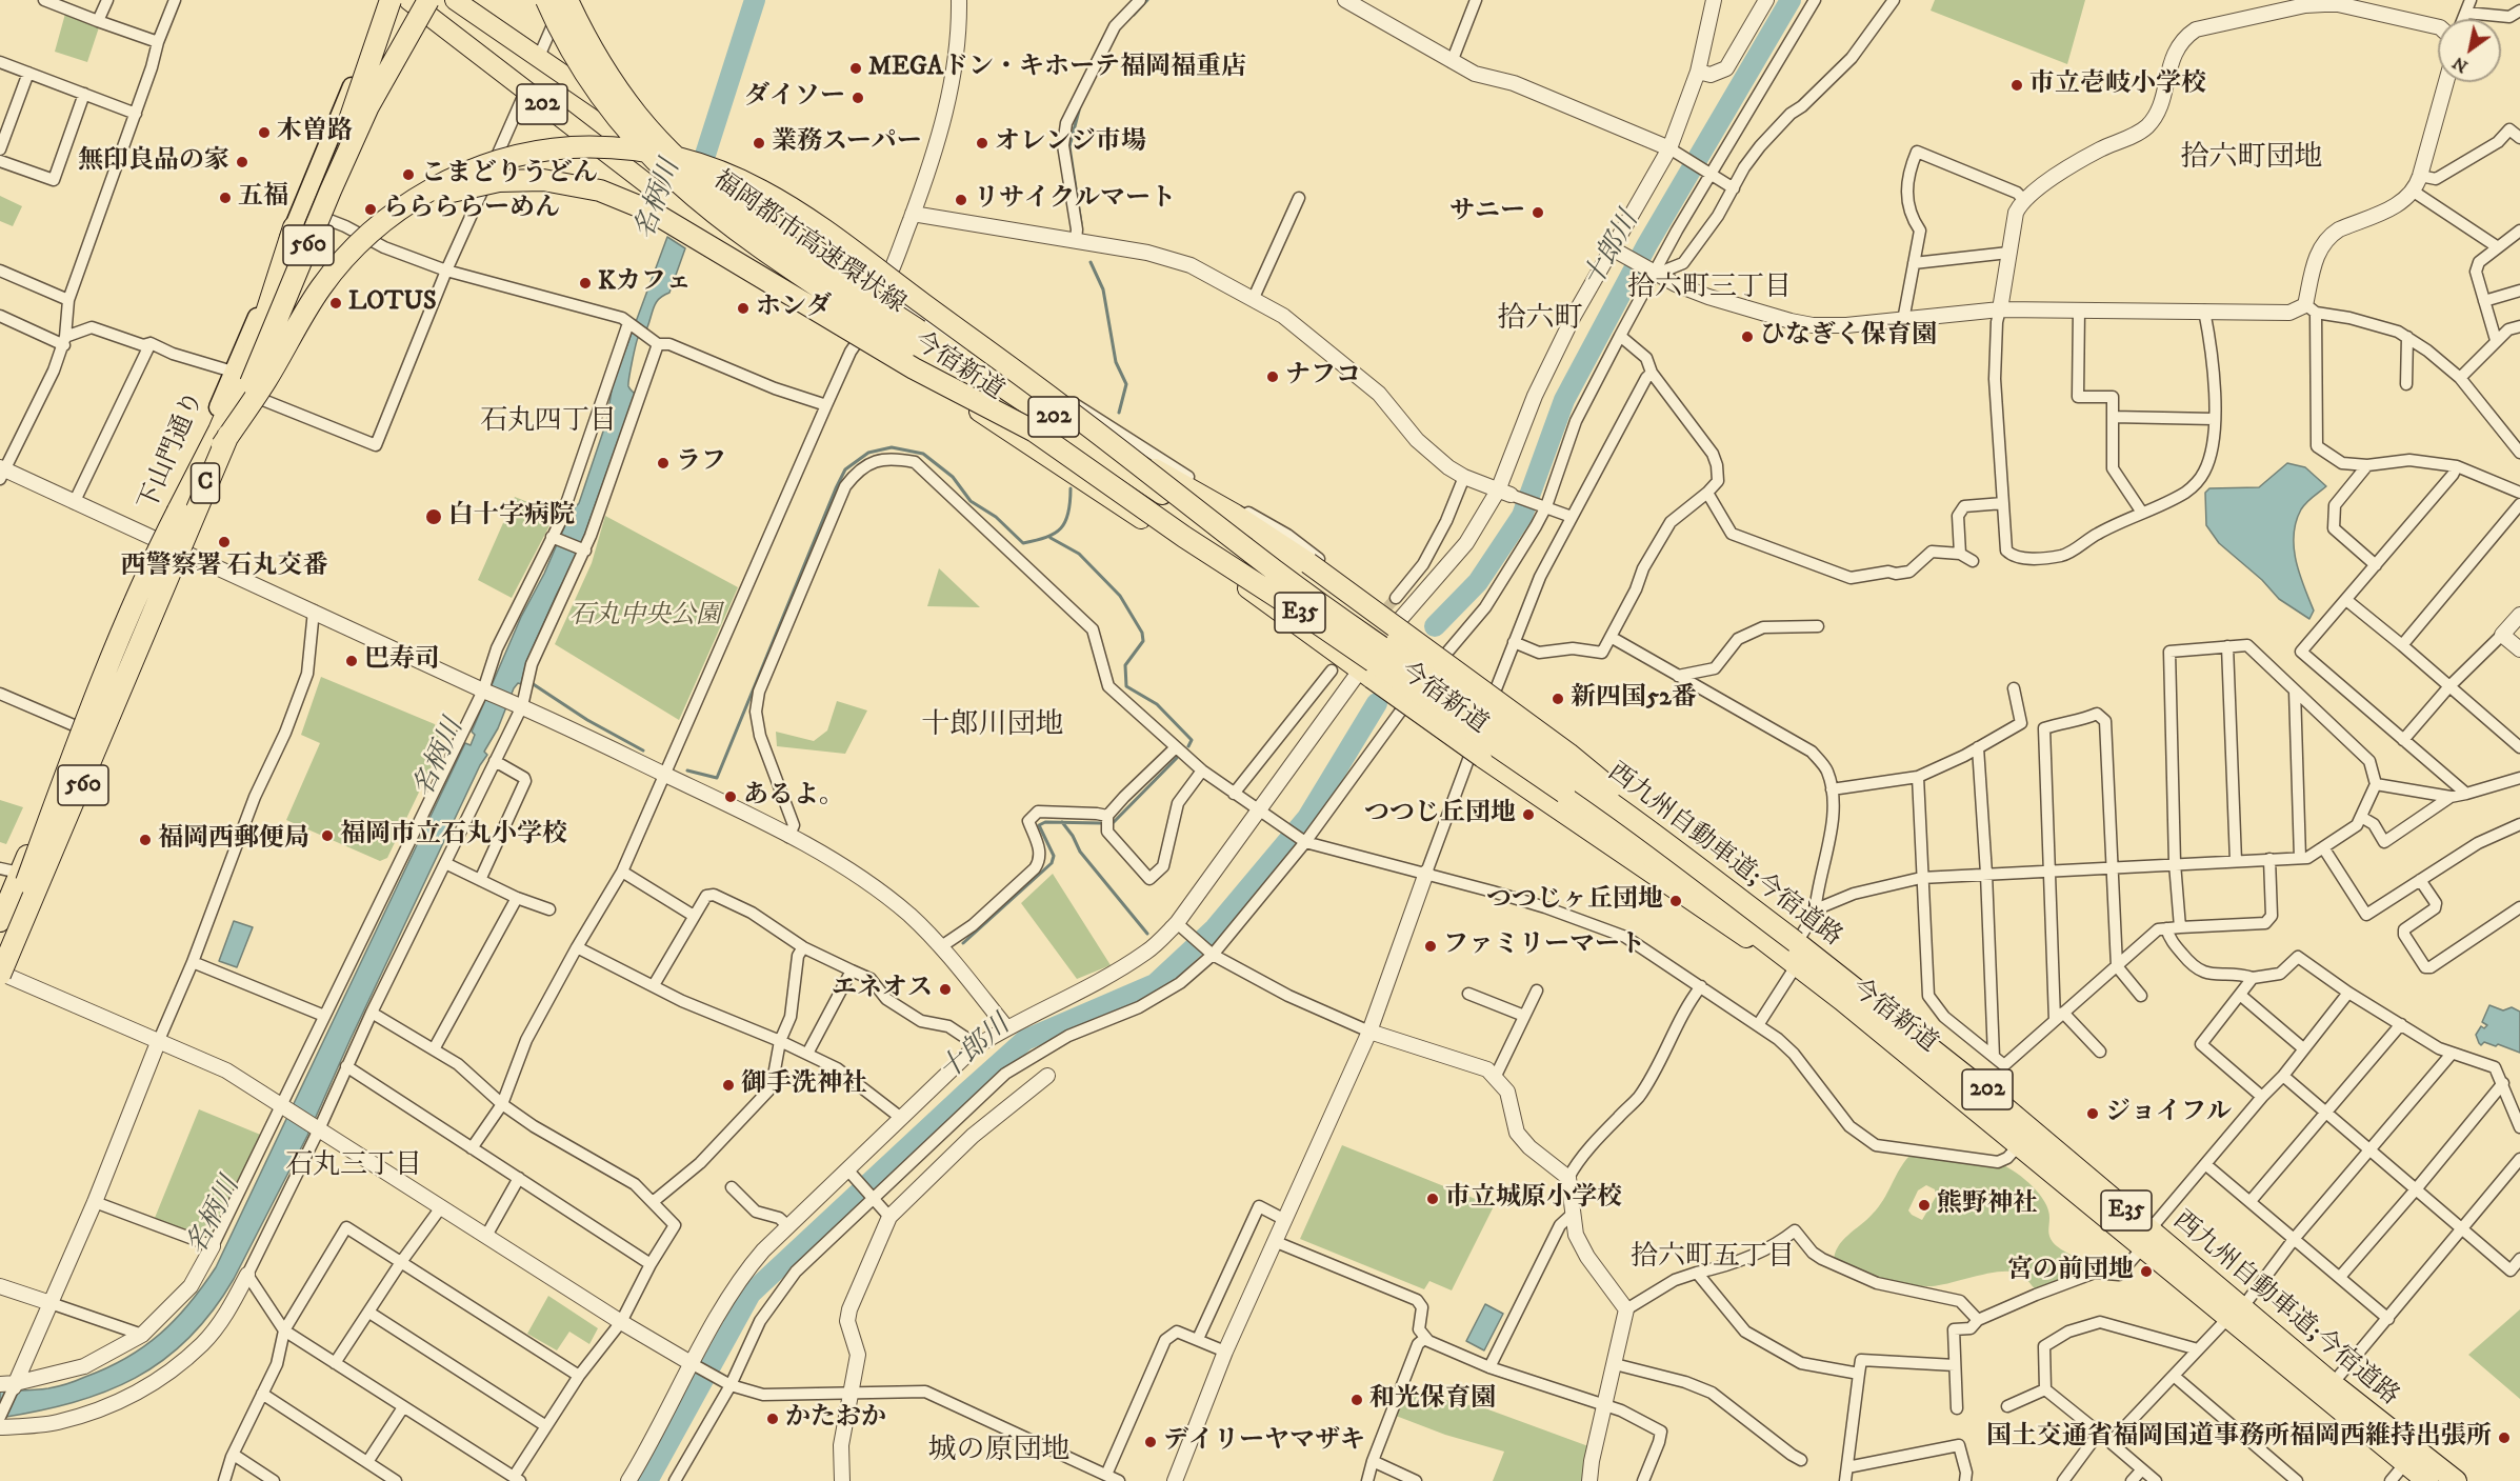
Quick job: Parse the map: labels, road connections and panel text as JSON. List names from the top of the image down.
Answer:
{
  "streets": {
    "highway": [
      "202",
      "福岡都市高速環状線",
      "今宿新道",
      "C",
      "E35",
      "西九州自動車道;今宿道路"
    ],
    "main road": ["560", "下山門通り"]
  },
  "crossings": [
    ["福岡都市高速環状線", "西九州自動車道;今宿道路"],
    ["560", "下山門通り"],
    ["560", "C"],
    ["今宿新道", "下山門通り"],
    ["今宿新道", "C"],
    ["今宿新道", "西九州自動車道;今宿道路"],
    ["下山門通り", "C"]
  ],
  "districts": [
    "拾六町団地",
    "拾六町三丁目",
    "拾六町",
    "石丸四丁目",
    "十郎川団地",
    "石丸三丁目",
    "拾六町五丁目",
    "城の原団地"
  ],
  "water": ["名柄川", "十郎川"],
  "parks": ["石丸中央公園"],
  "places": [
    "MEGAドン・キホーテ福岡福重店",
    "市立壱岐小学校",
    "ダイソー",
    "木曽路",
    "業務スーパー",
    "オレンジ市場",
    "無印良品の家",
    "こまどりうどん",
    "五福",
    "リサイクルマート",
    "ららららーめん",
    "サニー",
    "Kカフェ",
    "LOTUS",
    "ホンダ",
    "ひなぎく保育園",
    "ナフコ",
    "ラフ",
    "白十字病院",
    "西警察署 石丸交番",
    "巴寿司",
    "新四国52番",
    "あるよ。",
    "つつじ丘団地",
    "福岡市立石丸小学校",
    "福岡西郵便局",
    "つつじヶ丘団地",
    "ファミリーマート",
    "エネオス",
    "御手洗神社",
    "ジョイフル",
    "市立城原小学校",
    "熊野神社",
    "宮の前団地",
    "和光保育園",
    "かたおか",
    "国土交通省福岡国道事務所福岡西維持出張所",
    "デイリーヤマザキ"
  ],
  "north": "bottom left"
}
